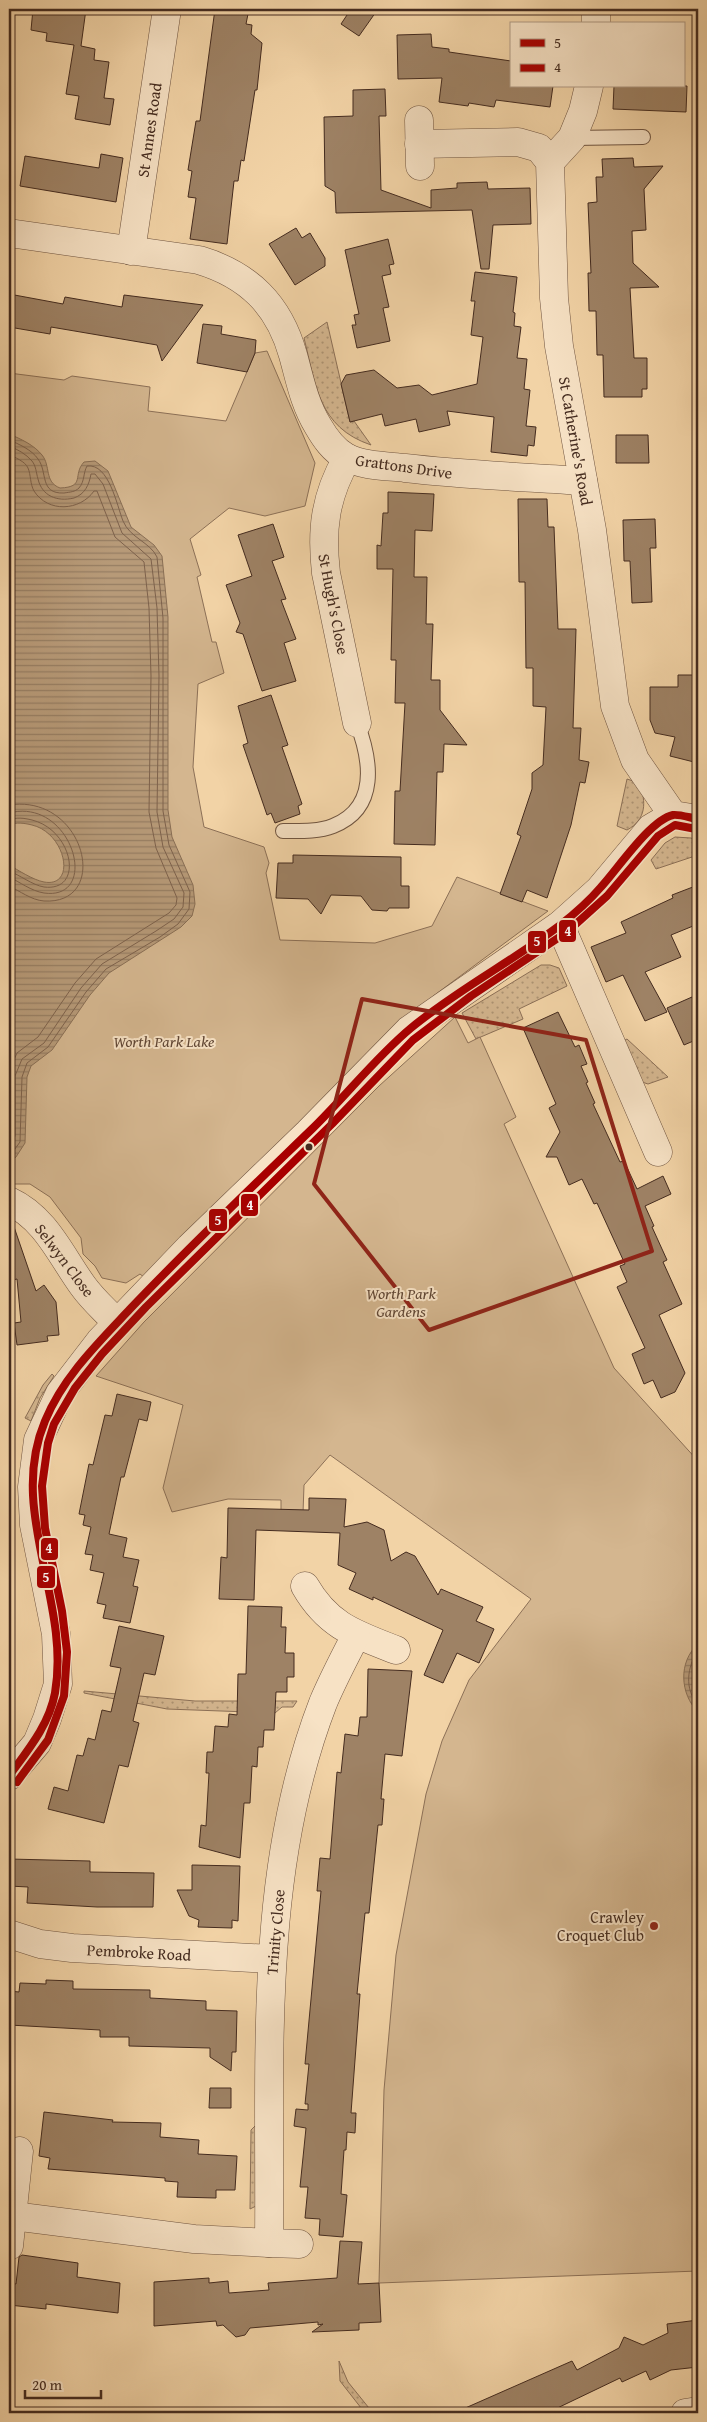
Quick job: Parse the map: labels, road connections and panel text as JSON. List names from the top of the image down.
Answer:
{
  "streets": {
    "street": [
      "St Annes Road",
      "St Catherine's Road",
      "Grattons Drive",
      "St Hugh's Close",
      "Selwyn Close",
      "Trinity Close",
      "Pembroke Road"
    ]
  },
  "crossings": [
    ["St Annes Road", "Grattons Drive"],
    ["St Catherine's Road", "Grattons Drive"],
    ["Grattons Drive", "St Hugh's Close"],
    ["Trinity Close", "Pembroke Road"]
  ],
  "parks": ["Worth Park Lake", "Worth Park Gardens"],
  "places": ["Crawley Croquet Club"],
  "lines": ["transit line 5", "transit line 4"],
  "legend": ["5", "4"],
  "scale_bar": "20 m"
}
